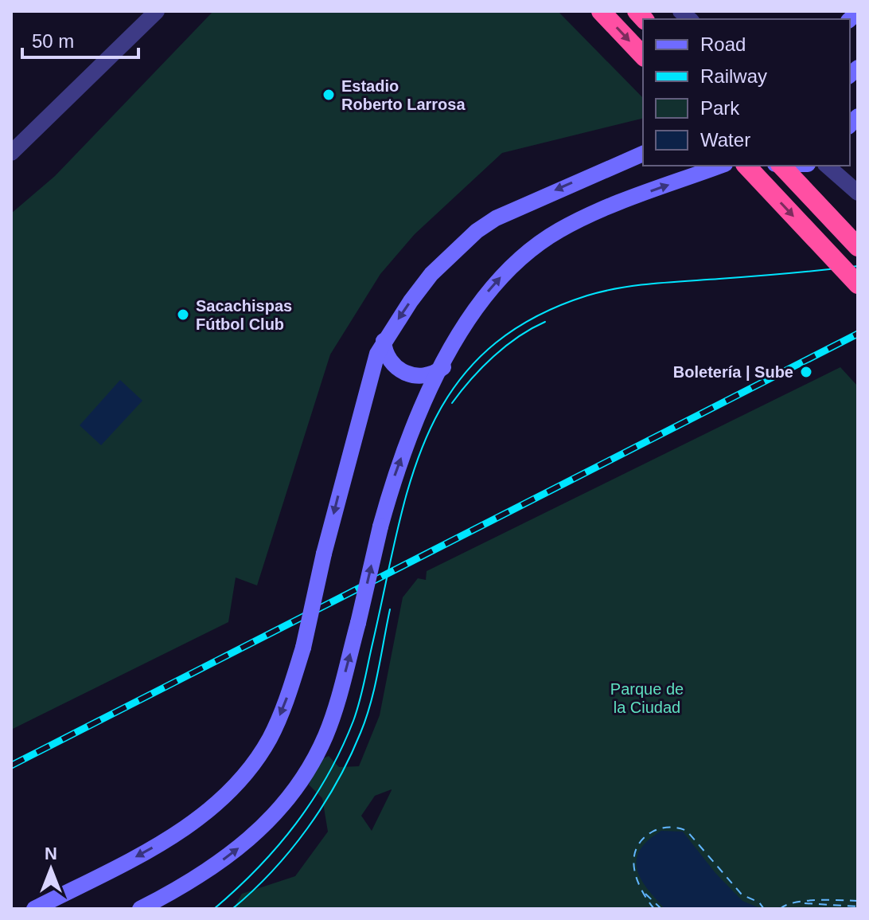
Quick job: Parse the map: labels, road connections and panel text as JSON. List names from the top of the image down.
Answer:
{
  "parks": ["Parque de la Ciudad"],
  "places": ["Estadio Roberto Larrosa", "Sacachispas Fútbol Club", "Boletería | Sube"],
  "legend": [
    "Road",
    "Railway",
    "Park",
    "Water"
  ],
  "scale_bar": "50 m",
  "north": "top"
}
